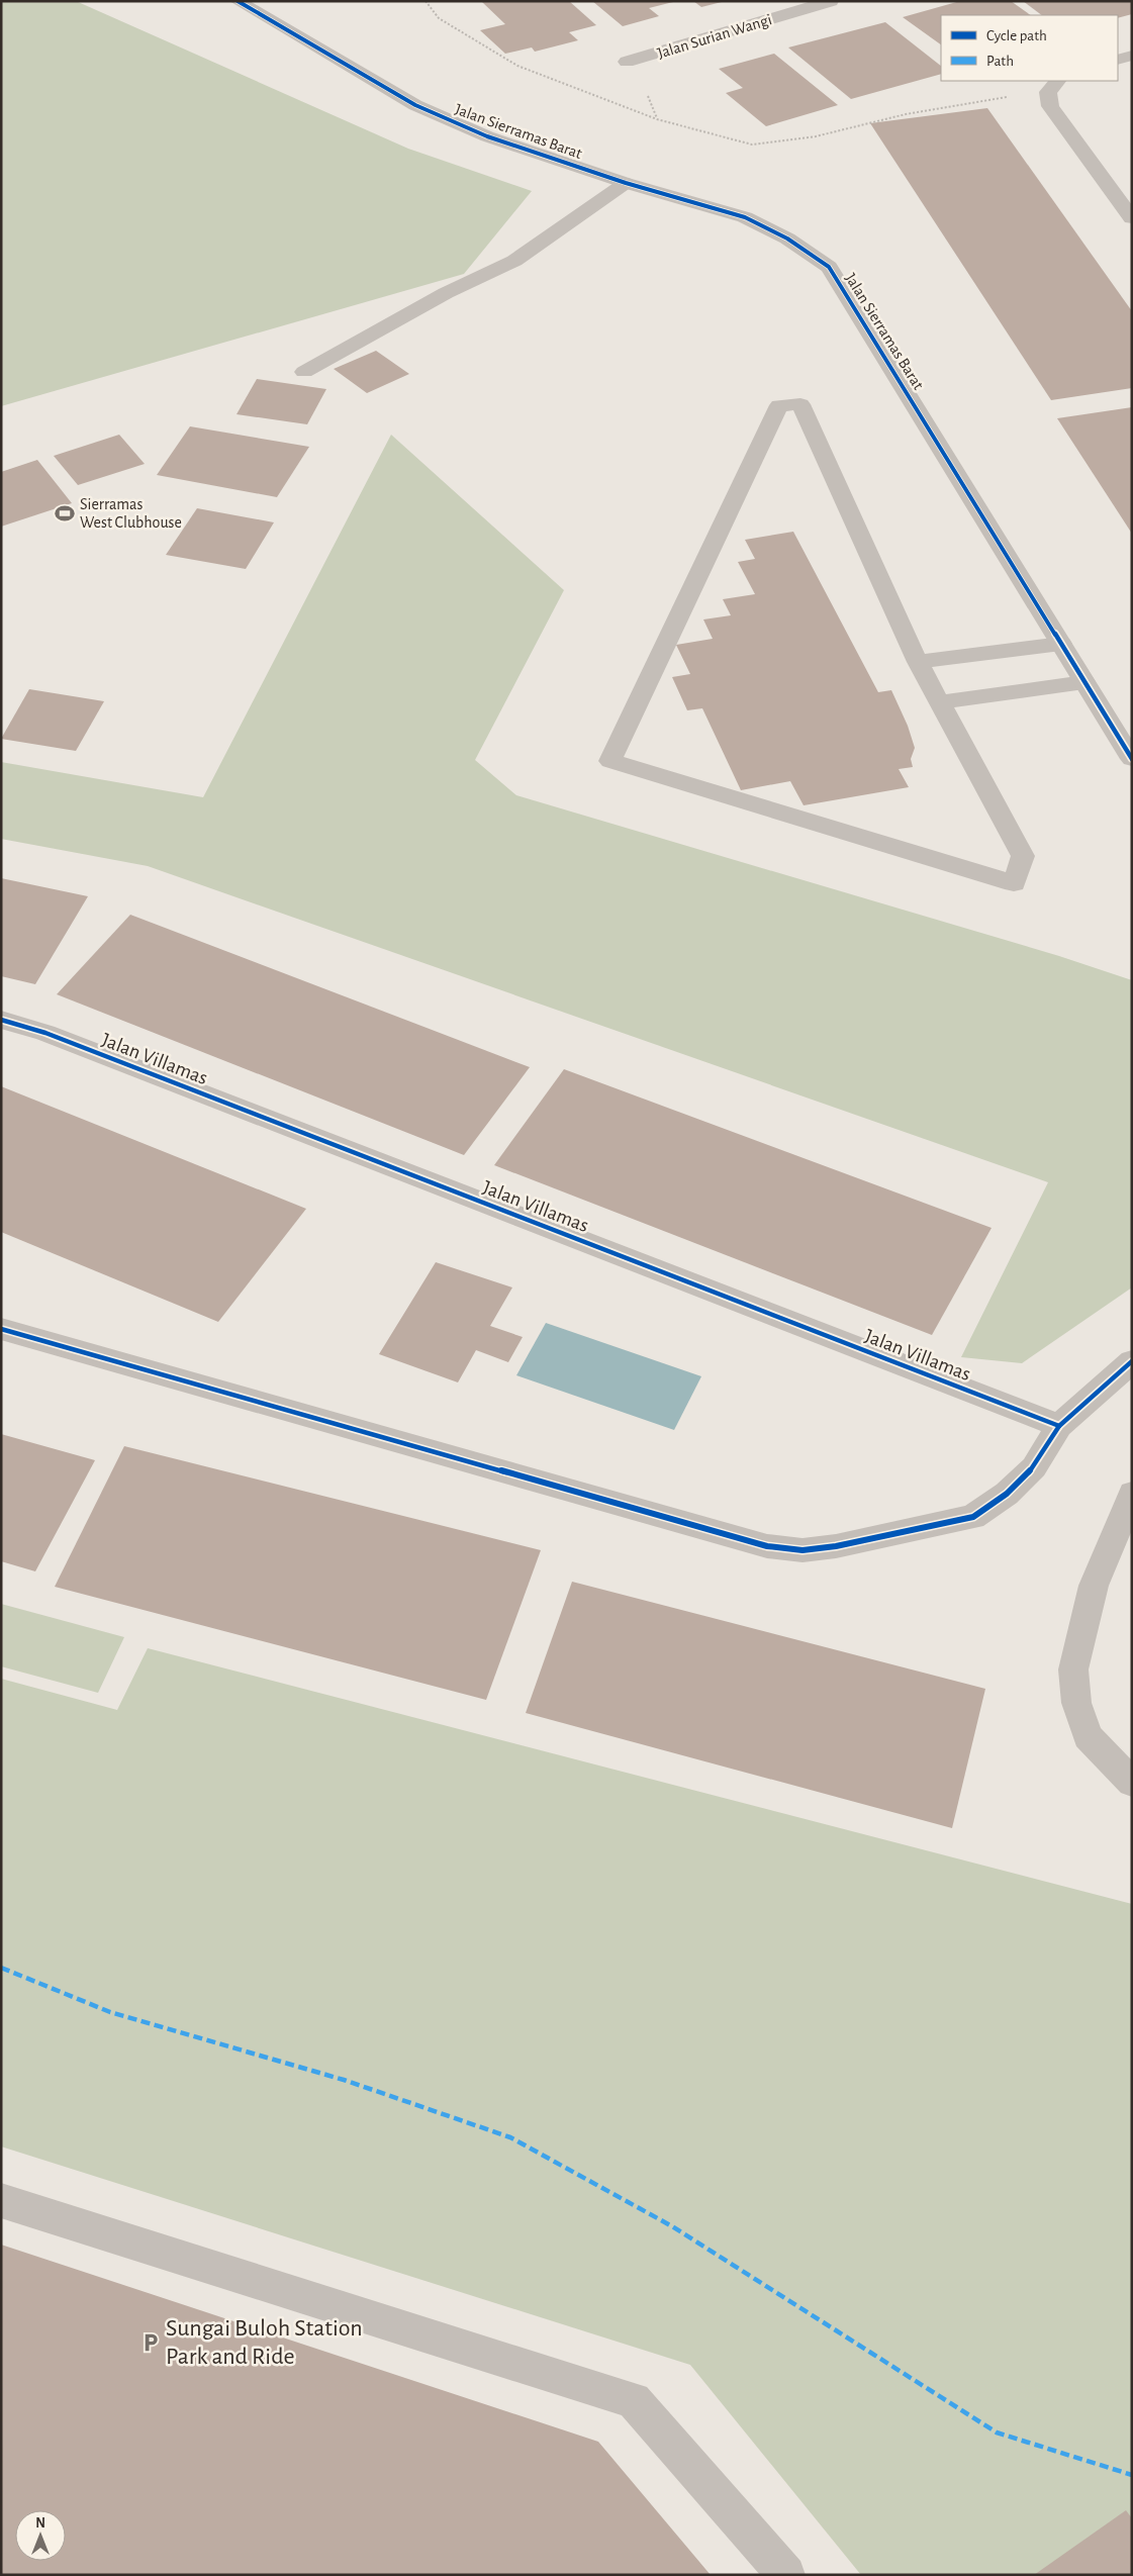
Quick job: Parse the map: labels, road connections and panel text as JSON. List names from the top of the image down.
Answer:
{
  "streets": {
    "street": ["Jalan Surian Wangi", "Jalan Sierramas Barat", "Jalan Villamas"]
  },
  "places": {
    "sports": ["Sierramas West Clubhouse"],
    "parking": ["Sungai Buloh Station Park and Ride"]
  },
  "legend": ["Cycle path", "Path"],
  "north": "top"
}
